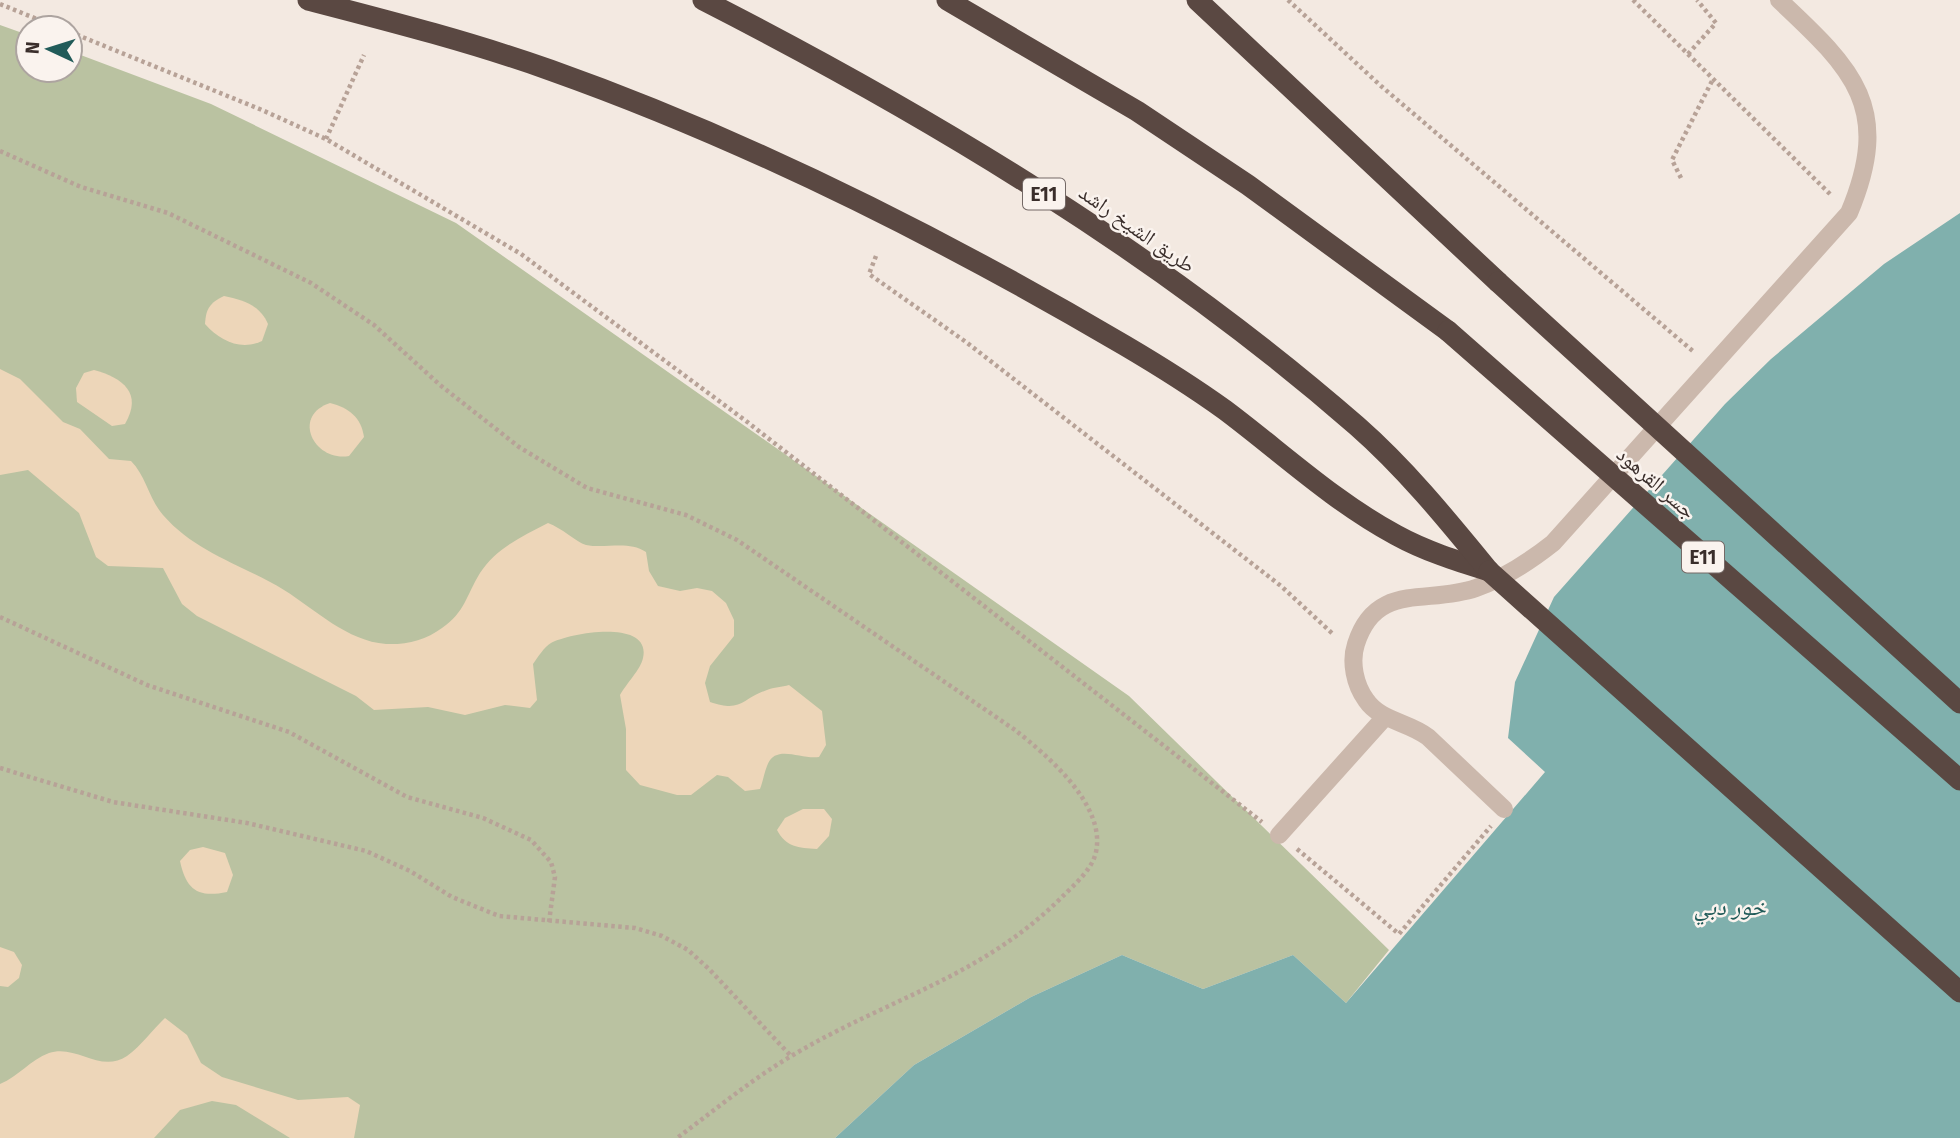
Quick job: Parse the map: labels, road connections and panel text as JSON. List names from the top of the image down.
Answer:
{
  "streets": {
    "highway": ["E11", "طريق الشيخ راشد", "جسر القرهود"]
  },
  "crossings": [
    ["E11", "طريق الشيخ راشد"]
  ],
  "water": ["خور دبي"],
  "north": "left"
}
